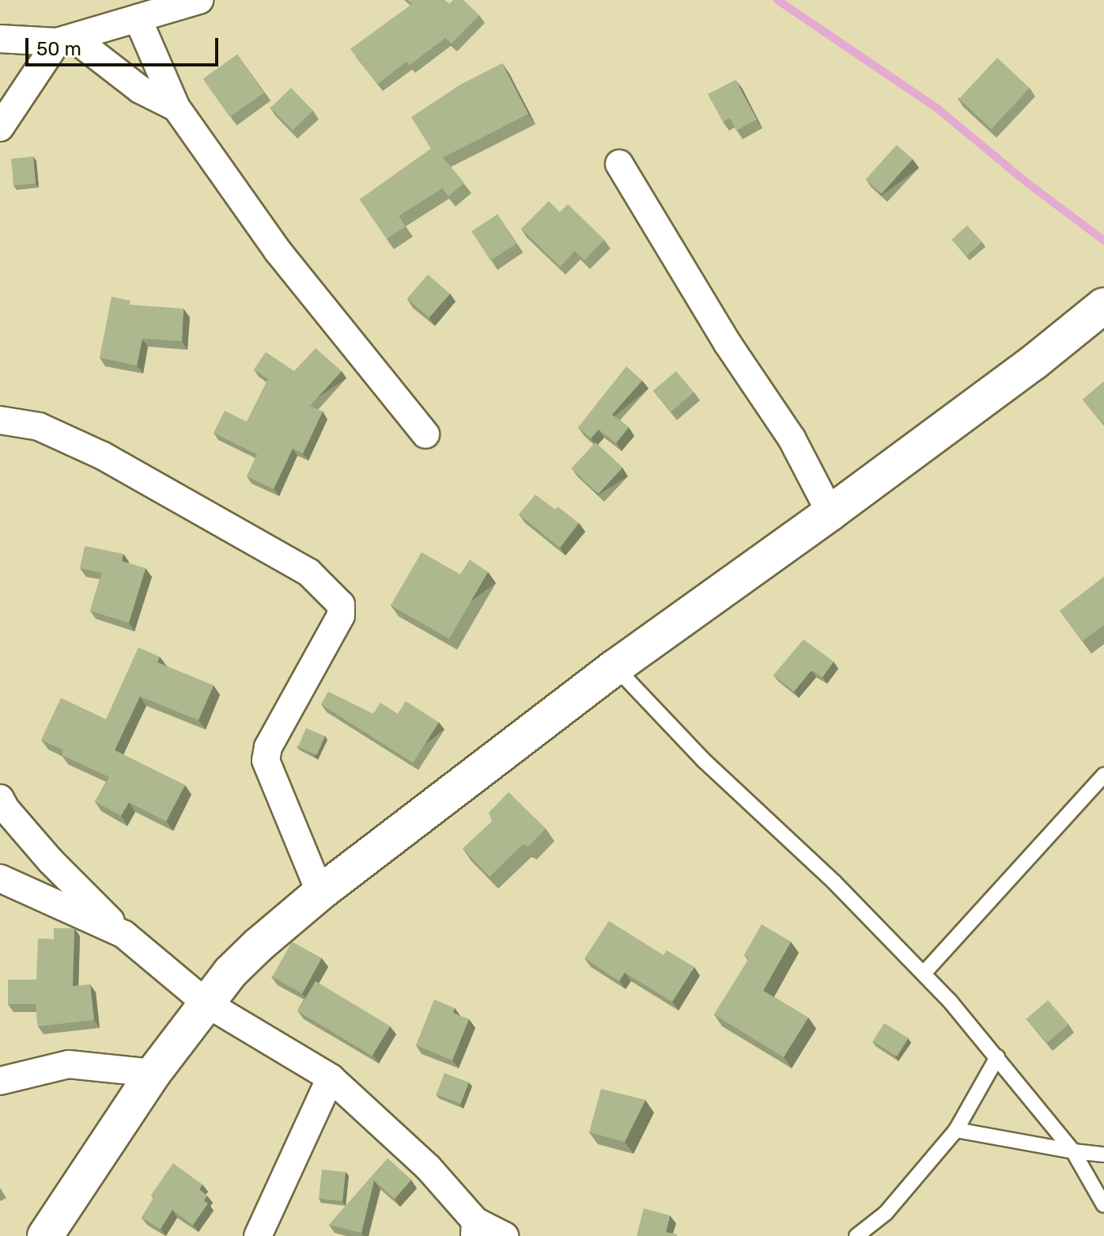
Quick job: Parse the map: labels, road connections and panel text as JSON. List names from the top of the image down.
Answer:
{
  "scale_bar": "50 m"
}
